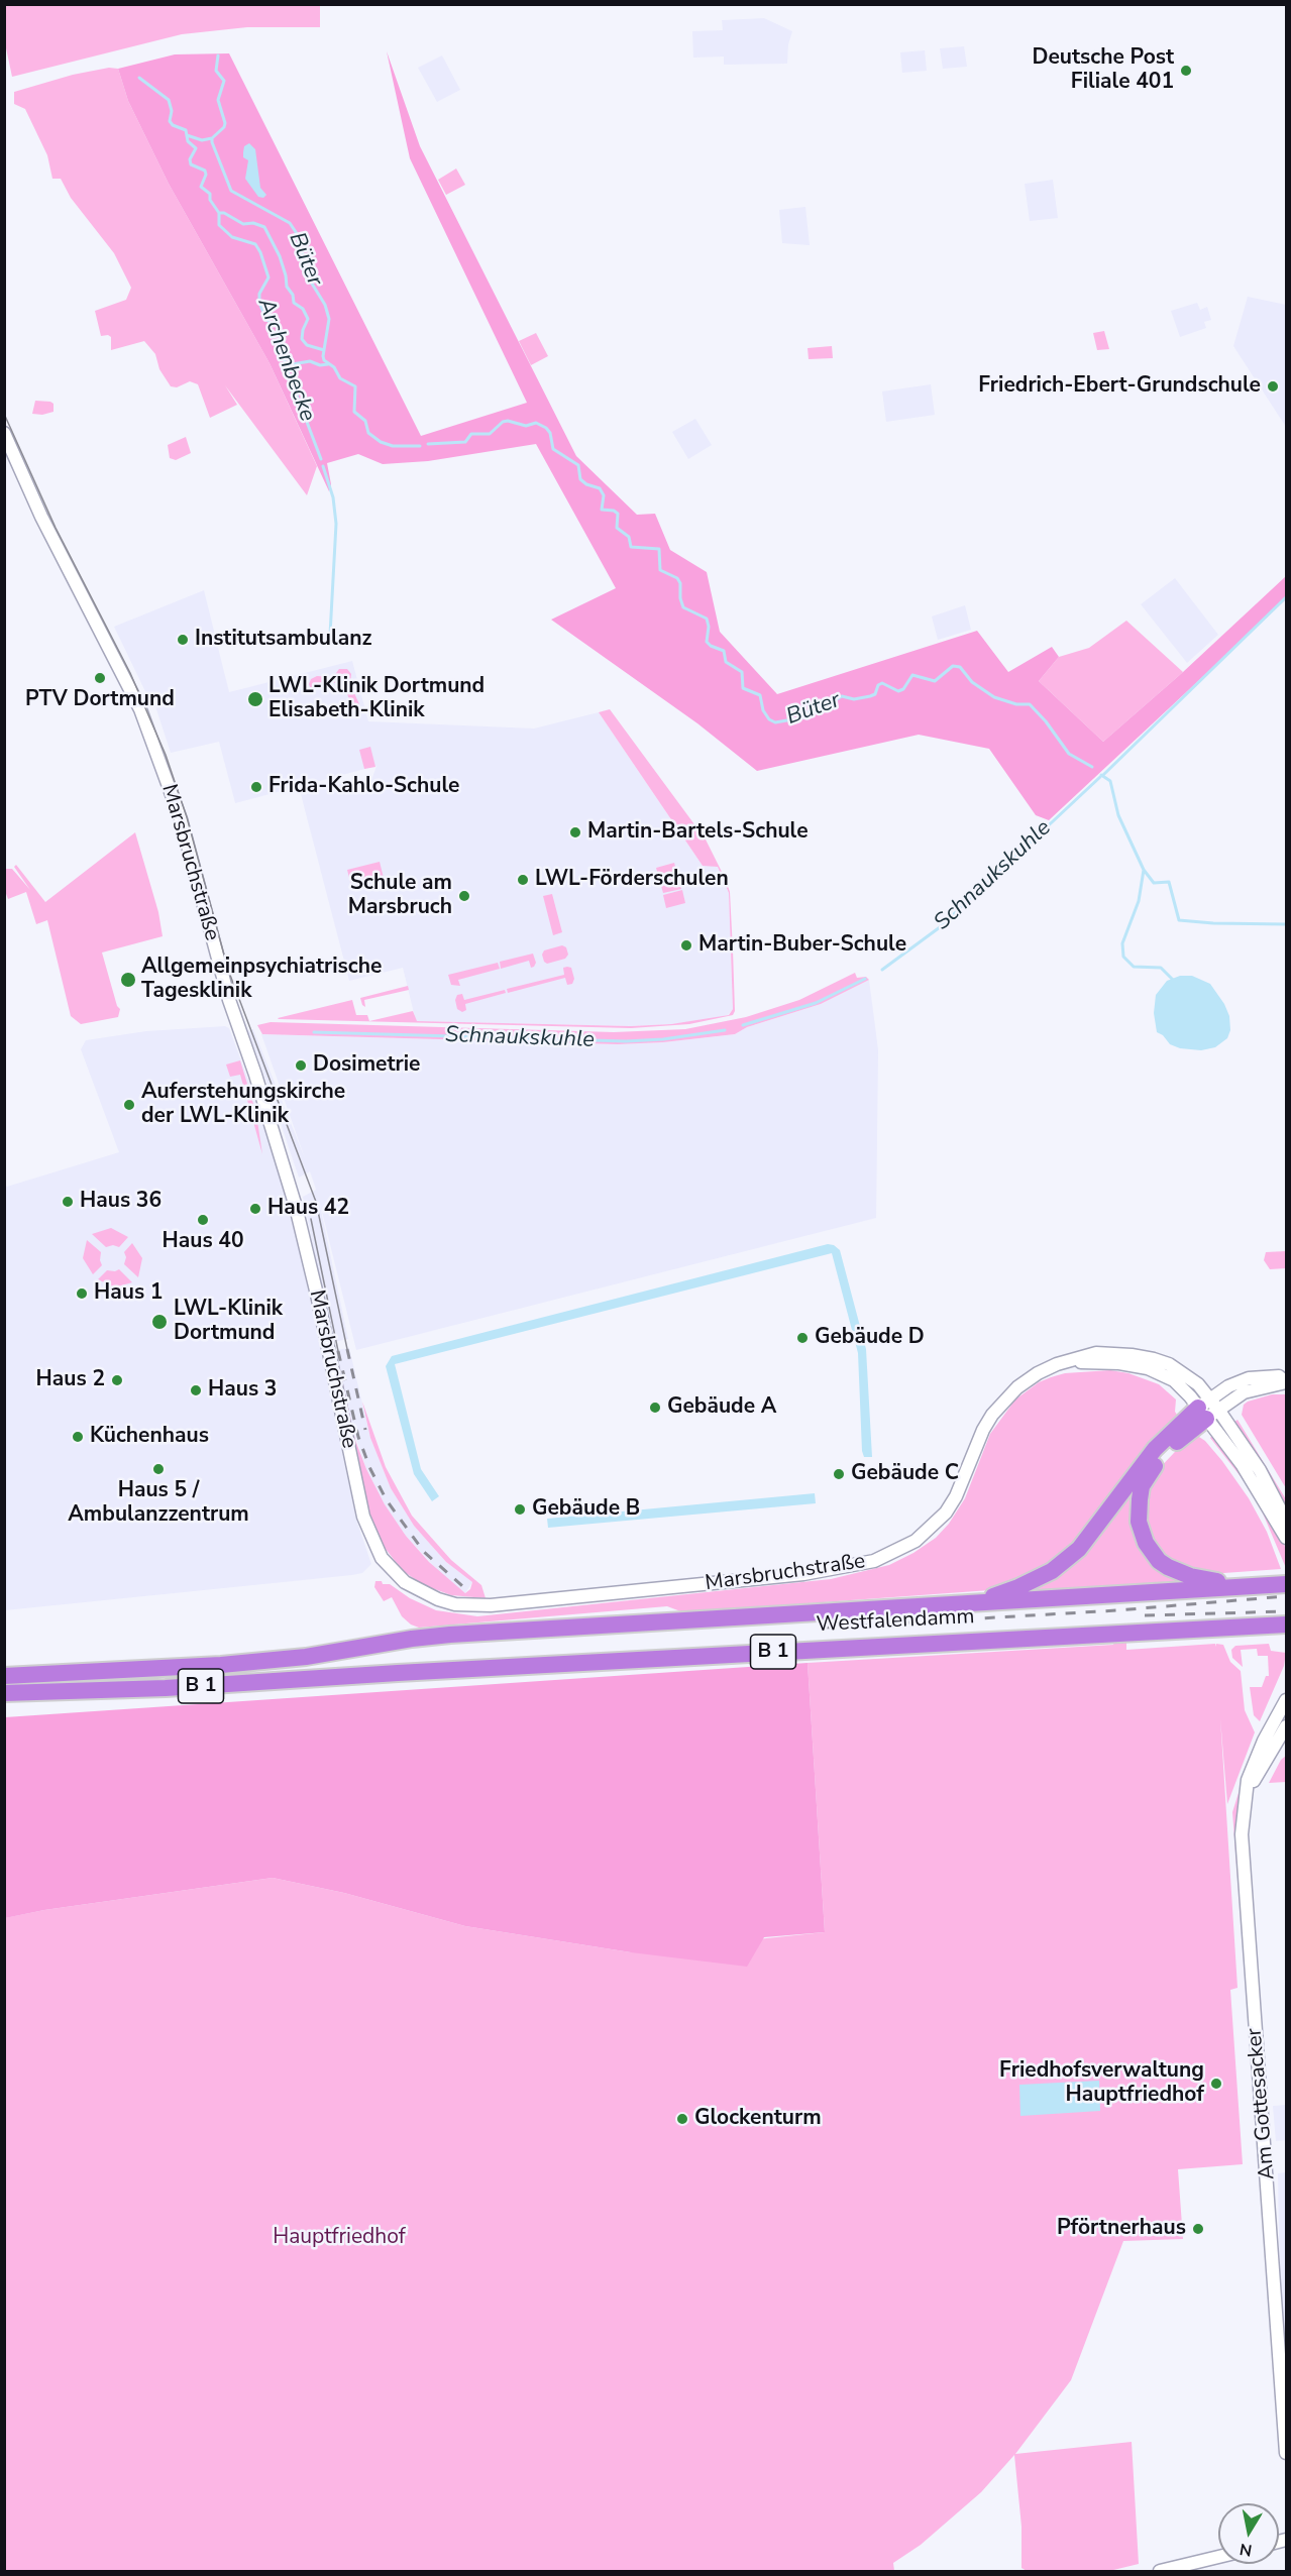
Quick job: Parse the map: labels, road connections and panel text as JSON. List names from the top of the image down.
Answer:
{
  "streets": {
    "highway": ["Westfalendamm", "B 1"],
    "street": ["Marsbruchstraße", "Am Gottesacker"]
  },
  "water": ["Büter", "Archenbecke", "Schnaukskuhle"],
  "parks": ["Hauptfriedhof"],
  "places": [
    "Deutsche Post Filiale 401",
    "Friedrich-Ebert-Grundschule",
    "Institutsambulanz",
    "PTV Dortmund",
    "LWL-Klinik Dortmund Elisabeth-Klinik",
    "Frida-Kahlo-Schule",
    "Martin-Bartels-Schule",
    "LWL-Förderschulen",
    "Schule am Marsbruch",
    "Martin-Buber-Schule",
    "Allgemeinpsychiatrische Tagesklinik",
    "Dosimetrie",
    "Auferstehungskirche der LWL-Klinik",
    "Haus 36",
    "Haus 42",
    "Haus 40",
    "Haus 1",
    "LWL-Klinik Dortmund",
    "Gebäude D",
    "Haus 2",
    "Haus 3",
    "Gebäude A",
    "Küchenhaus",
    "Haus 5 / Ambulanzzentrum",
    "Gebäude C",
    "Gebäude B",
    "Friedhofsverwaltung Hauptfriedhof",
    "Glockenturm",
    "Pförtnerhaus"
  ],
  "north": "bottom"
}
